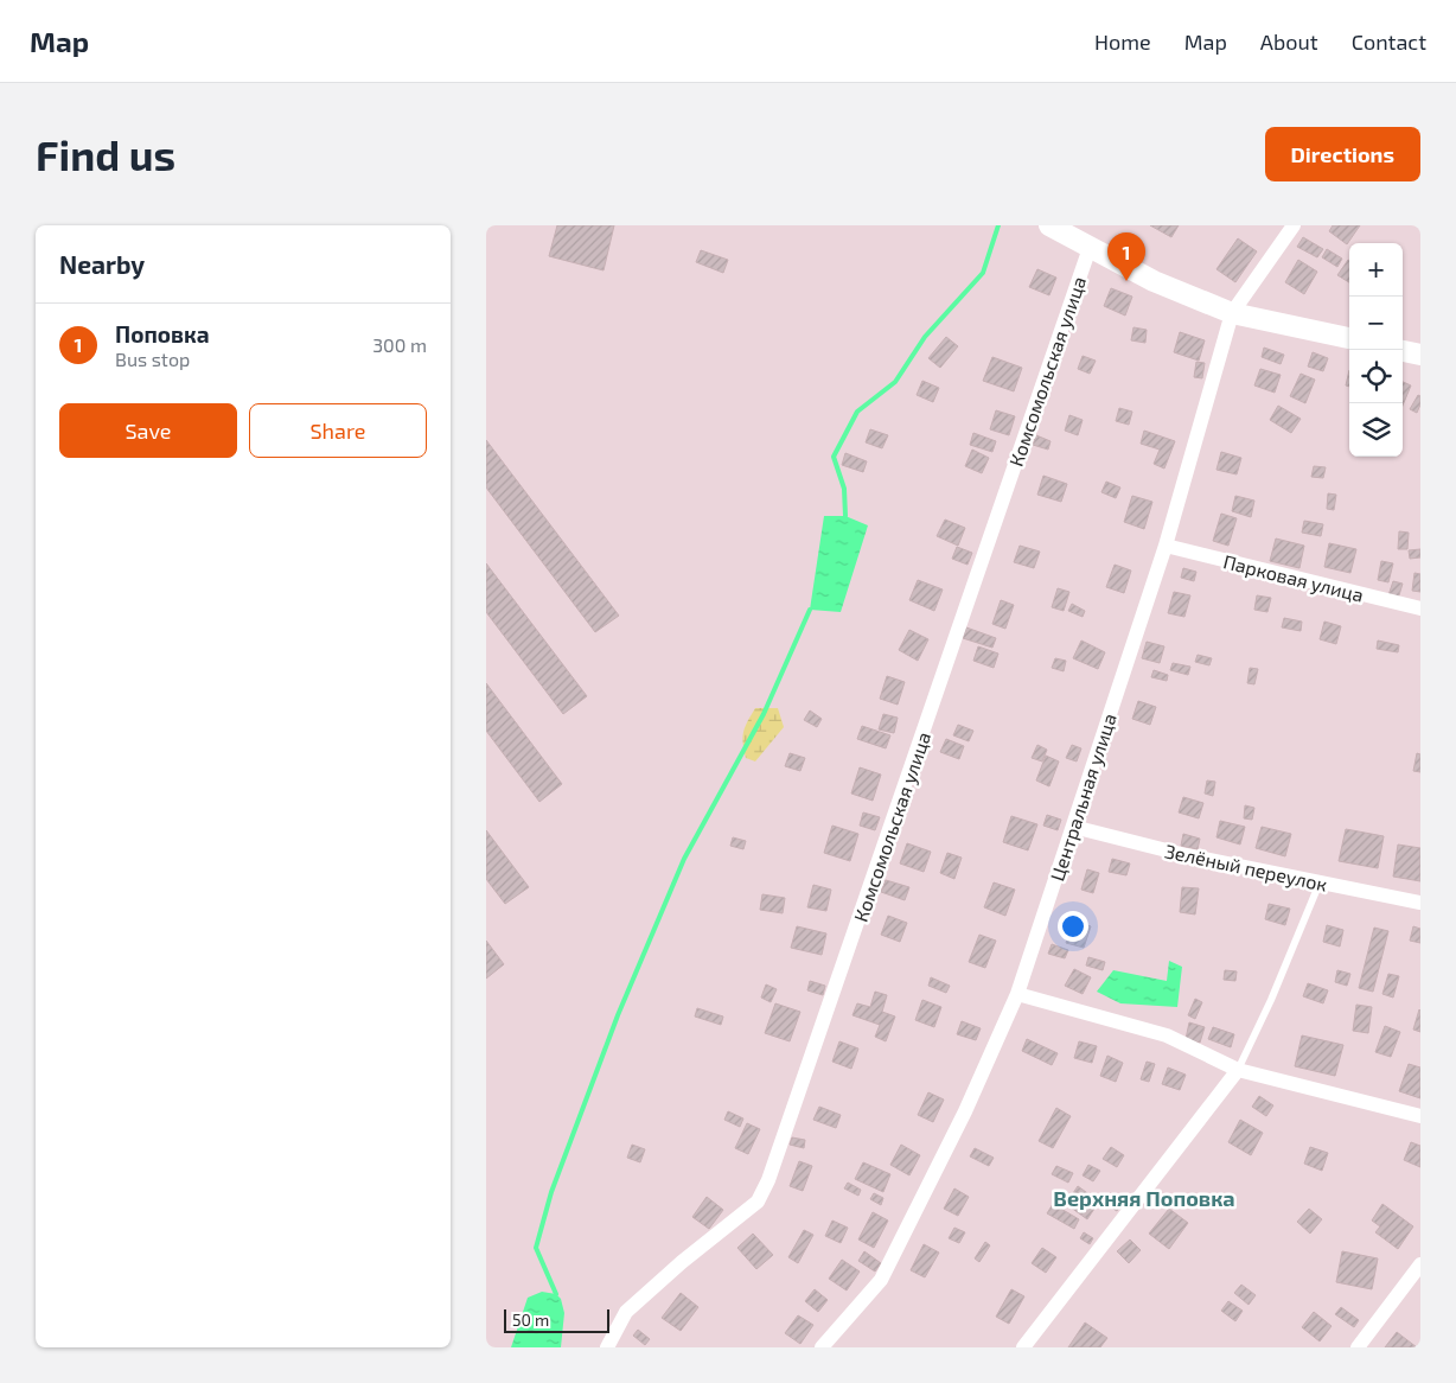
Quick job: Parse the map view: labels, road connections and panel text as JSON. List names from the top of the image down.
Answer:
{
  "streets": {
    "street": [
      "Комсомольская улица",
      "Парковая улица",
      "Центральная улица",
      "Зелёный переулок"
    ]
  },
  "crossings": [
    ["Парковая улица", "Центральная улица"],
    ["Центральная улица", "Зелёный переулок"]
  ],
  "districts": ["Верхняя Поповка"],
  "scale_bar": "50 m",
  "page": {
    "header": "Map",
    "nav": [
      "Home",
      "Map",
      "About",
      "Contact"
    ],
    "buttons": [
      "Directions",
      ["Save", "Share"]
    ],
    "title": "Find us",
    "heading": "Nearby",
    "pins": "1",
    "map_buttons": ["+", "−"],
    "list": [
      {
        "mark": "1",
        "name": "Поповка",
        "note": "Bus stop",
        "value": "300 m"
      }
    ],
    "scale": "50 m"
  }
}
